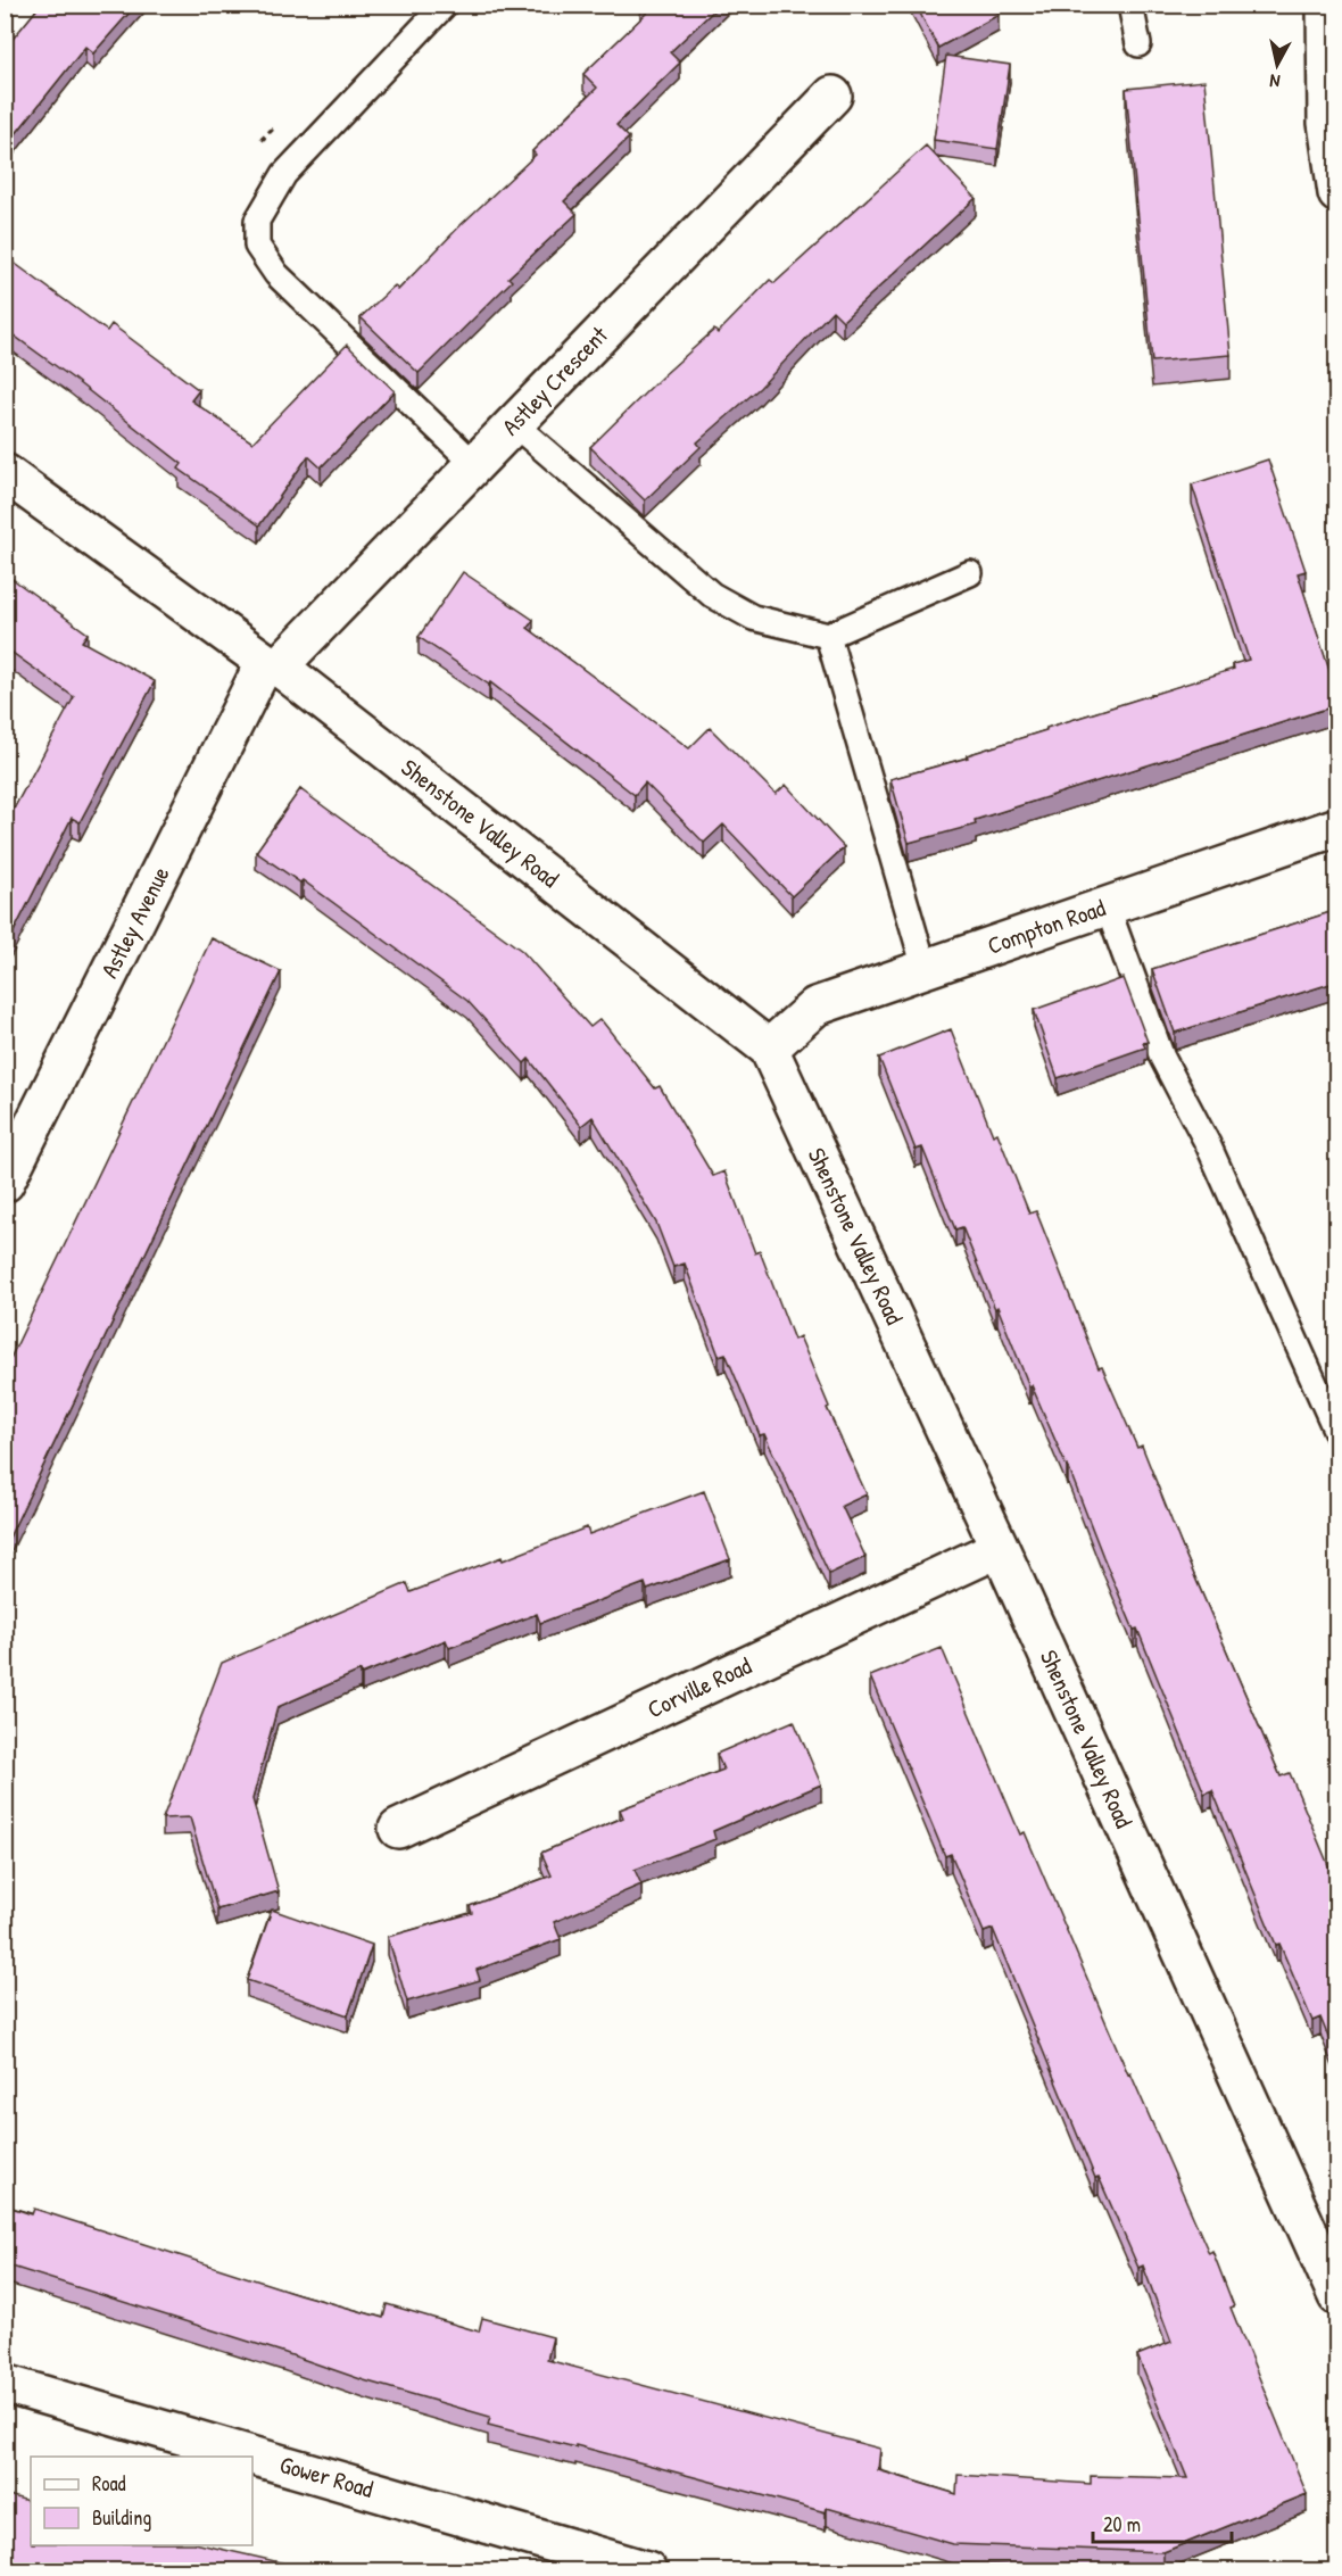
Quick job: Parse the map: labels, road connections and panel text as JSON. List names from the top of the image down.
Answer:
{
  "streets": {
    "street": [
      "Astley Crescent",
      "Shenstone Valley Road",
      "Astley Avenue",
      "Compton Road",
      "Corville Road",
      "Gower Road"
    ]
  },
  "crossings": [
    ["Astley Crescent", "Shenstone Valley Road"],
    ["Astley Crescent", "Astley Avenue"],
    ["Shenstone Valley Road", "Astley Avenue"],
    ["Shenstone Valley Road", "Compton Road"],
    ["Shenstone Valley Road", "Corville Road"]
  ],
  "legend": ["Road", "Building"],
  "scale_bar": "20 m",
  "north": "bottom"
}
